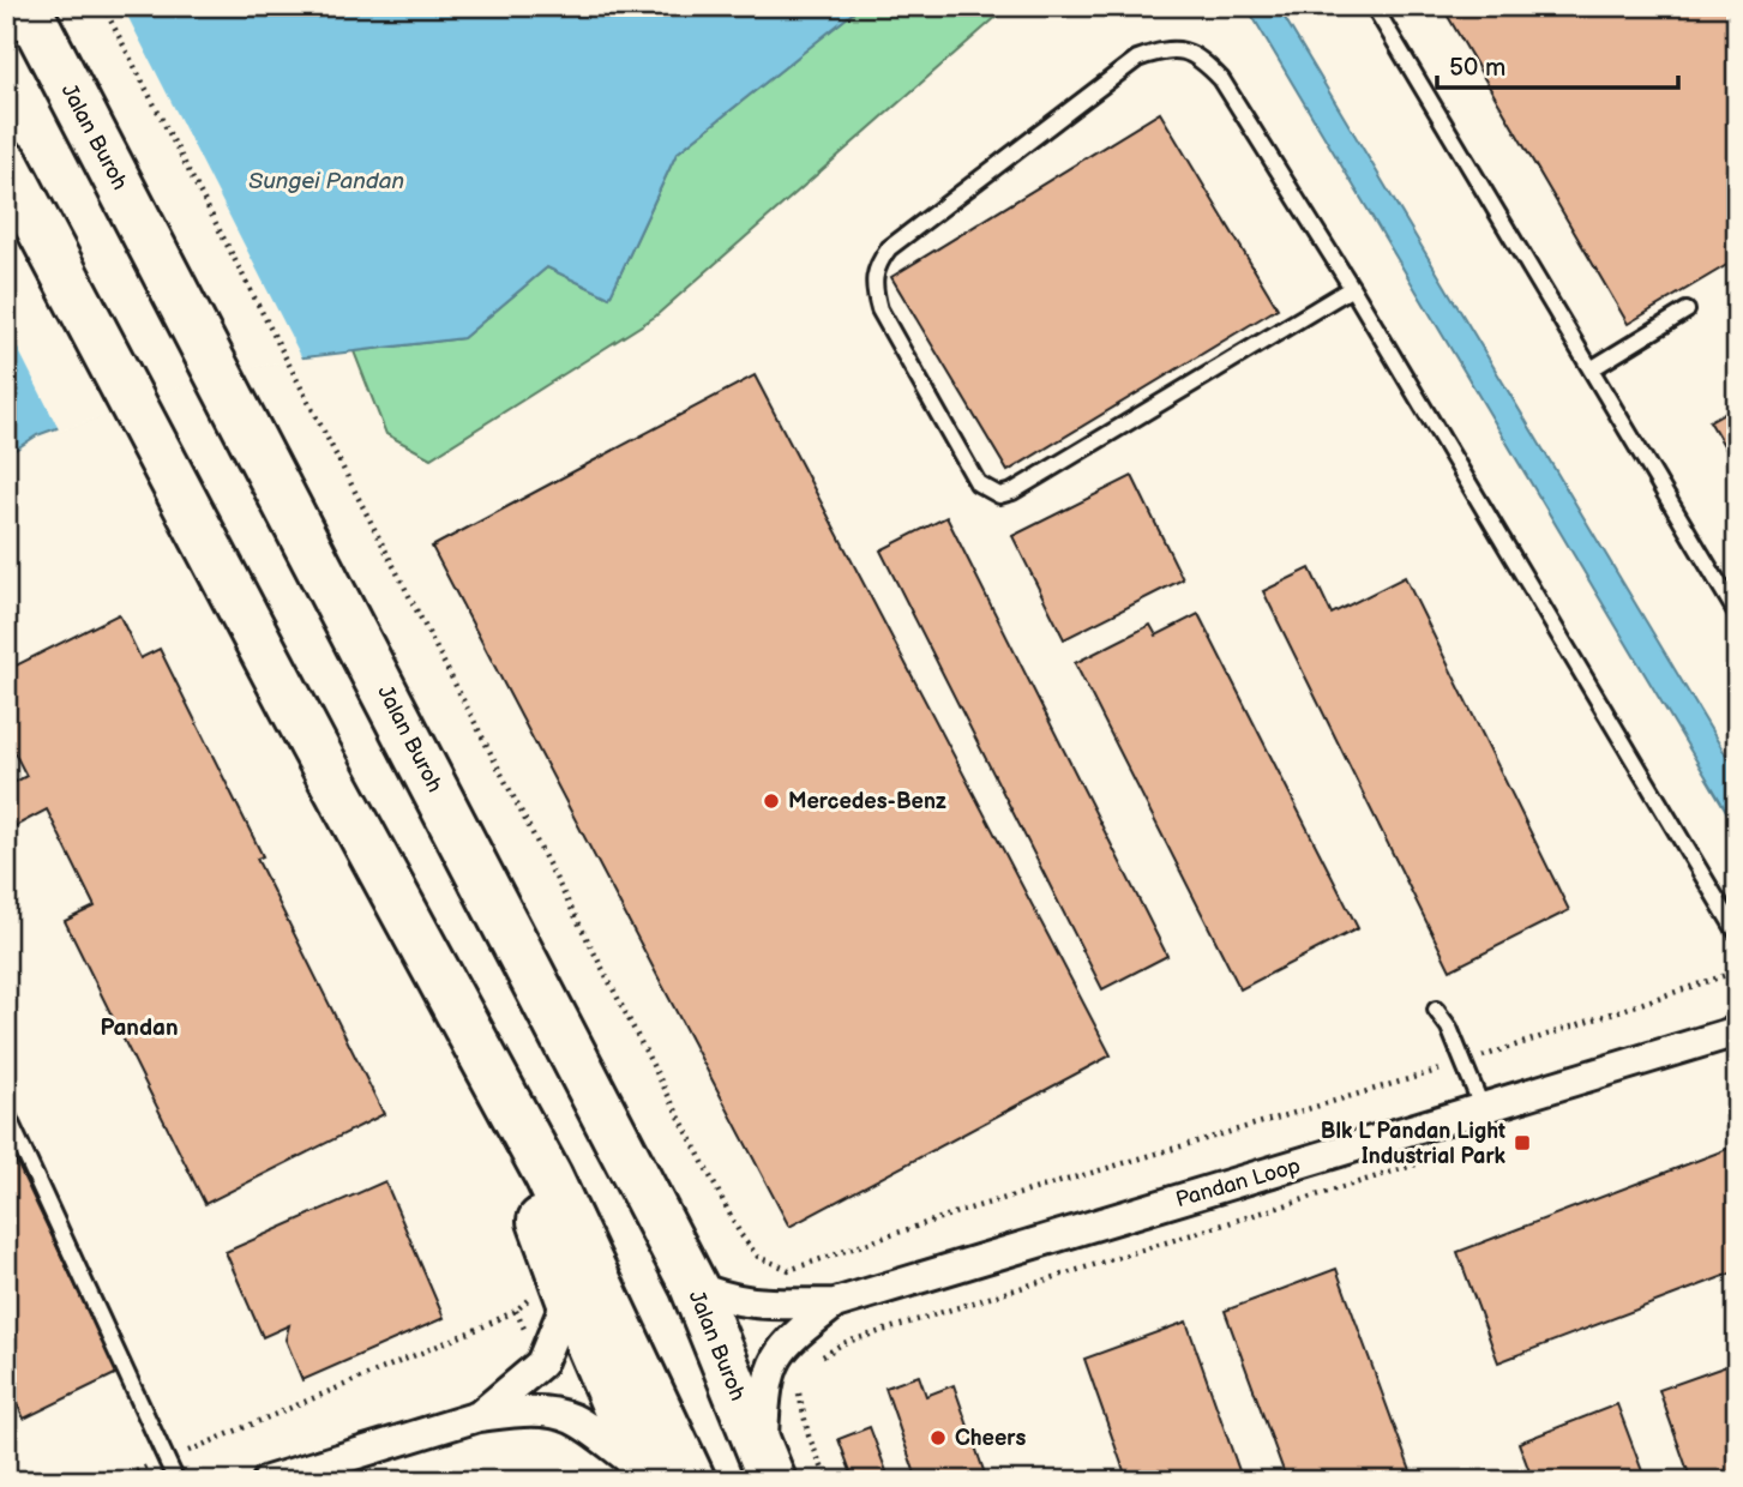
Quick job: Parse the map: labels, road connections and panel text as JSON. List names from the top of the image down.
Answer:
{
  "streets": {
    "highway": ["Jalan Buroh"],
    "street": ["Pandan Loop"]
  },
  "crossings": [
    ["Jalan Buroh", "Pandan Loop"]
  ],
  "districts": ["Pandan"],
  "water": ["Sungei Pandan"],
  "places": {
    "other": ["Mercedes-Benz", "Cheers"],
    "transit": ["Blk L Pandan Light Industrial Park"]
  },
  "scale_bar": "50 m"
}
